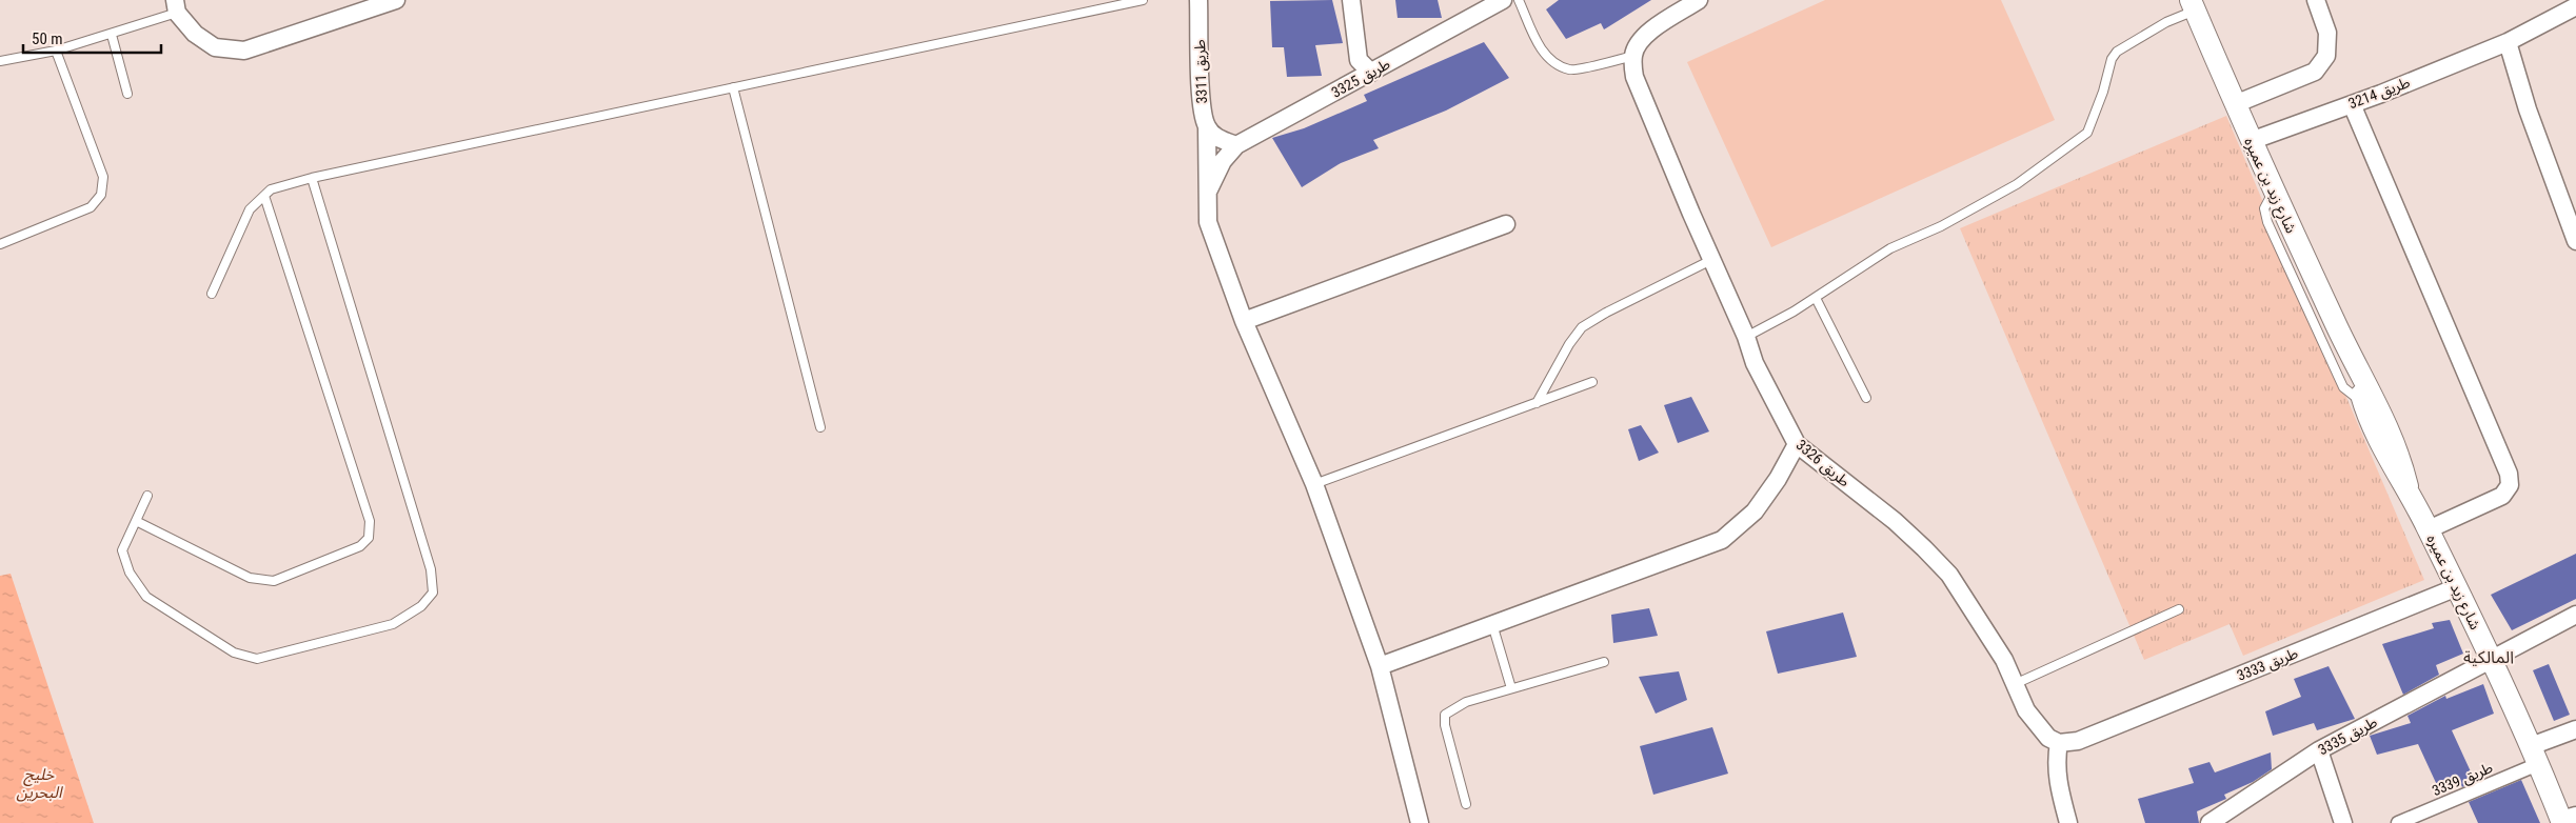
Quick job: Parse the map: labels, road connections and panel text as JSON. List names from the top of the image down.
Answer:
{
  "streets": {
    "street": [
      "طريق 3311",
      "طريق 3325",
      "طريق 3214",
      "شارع زيد بن عميره",
      "طريق 3326",
      "طريق 3333",
      "طريق 3335",
      "طريق 3339"
    ]
  },
  "crossings": [
    ["طريق 3214", "شارع زيد بن عميره"],
    ["شارع زيد بن عميره", "طريق 3333"],
    ["شارع زيد بن عميره", "طريق 3335"],
    ["شارع زيد بن عميره", "طريق 3339"],
    ["طريق 3326", "طريق 3333"]
  ],
  "districts": ["المالكية"],
  "water": ["خليج البحرين"],
  "scale_bar": "50 m"
}
